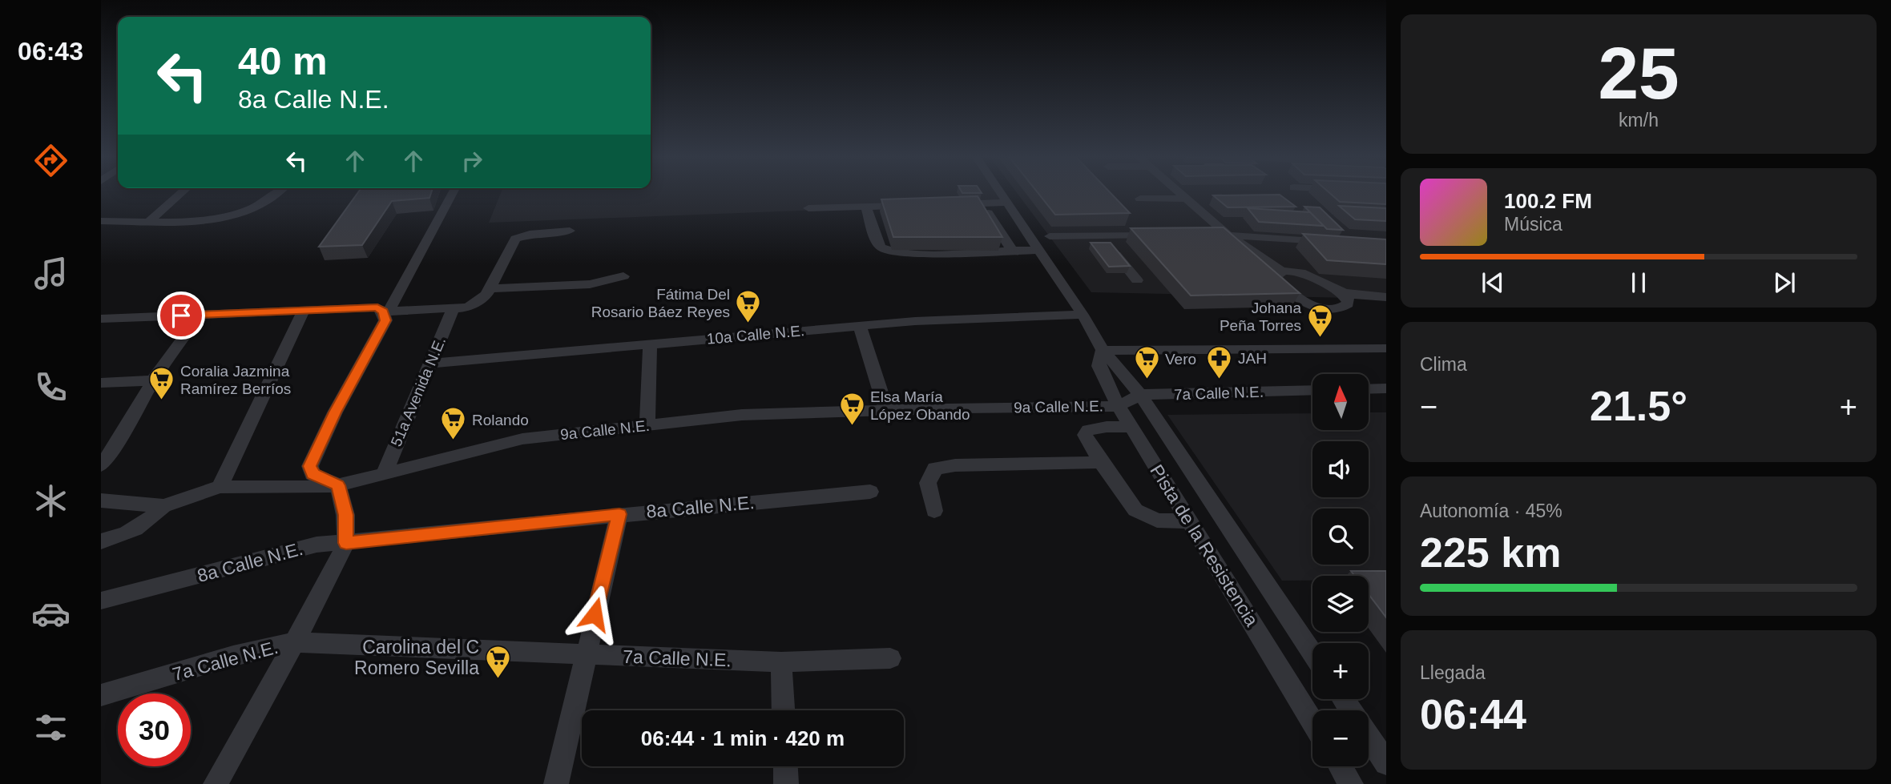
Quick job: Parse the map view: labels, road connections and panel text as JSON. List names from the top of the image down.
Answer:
{
  "streets": {
    "street": [
      "10a Calle N.E.",
      "51a Avenida N.E.",
      "7a Calle N.E.",
      "9a Calle N.E.",
      "8a Calle N.E.",
      "Pista de la Resistencia"
    ]
  },
  "crossings": [
    ["10a Calle N.E.", "51a Avenida N.E."],
    ["10a Calle N.E.", "Pista de la Resistencia"],
    ["51a Avenida N.E.", "9a Calle N.E."],
    ["7a Calle N.E.", "9a Calle N.E."],
    ["7a Calle N.E.", "Pista de la Resistencia"],
    ["9a Calle N.E.", "Pista de la Resistencia"]
  ],
  "places": {
    "supermarket": [
      "Fátima Del Rosario Báez Reyes",
      "Johana Peña Torres",
      "Vero",
      "Coralia Jazmina Ramírez Berríos",
      "Elsa María López Obando",
      "Rolando",
      "Carolina del C Romero Sevilla"
    ],
    "pharmacy": ["JAH"]
  },
  "north": "top",
  "page": {
    "tabs": "06:43",
    "tile": [
      ["25", "km/h"],
      "Clima",
      ["Autonomía · 45%", "225 km"],
      ["Llegada", "06:44"]
    ],
    "turn": ["40 m", "8a Calle N.E."],
    "song": ["100.2 FM", "Música"],
    "map_buttons": ["+", "−"],
    "heat": ["−", "21.5°", "+"],
    "limit": "30",
    "trip": "06:44 · 1 min · 420 m"
  }
}
